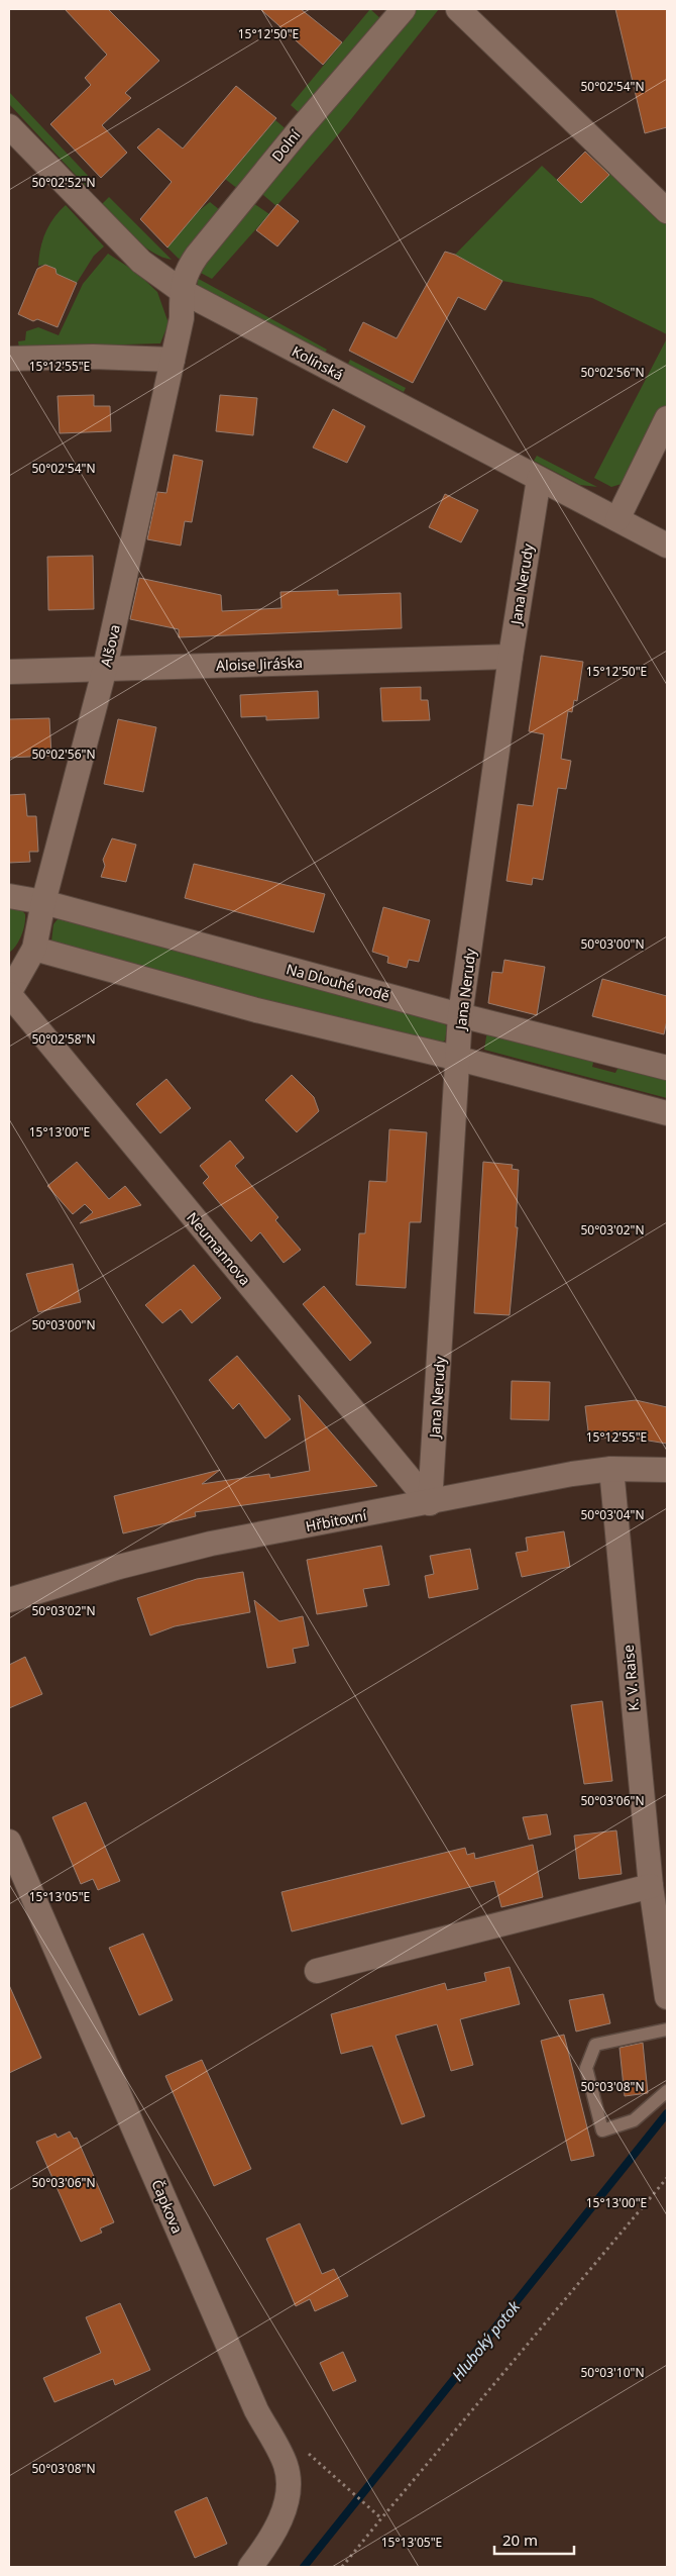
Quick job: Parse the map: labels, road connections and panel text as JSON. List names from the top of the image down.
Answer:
{
  "streets": {
    "street": [
      "Dolní",
      "Kolínská",
      "Jana Nerudy",
      "Alšova",
      "Aloise Jiráska",
      "Na Dlouhé vodě",
      "Neumannova",
      "Hřbitovní",
      "K. V. Raise",
      "Čapkova"
    ]
  },
  "crossings": [
    ["Dolní", "Kolínská"],
    ["Dolní", "Alšova"],
    ["Kolínská", "Jana Nerudy"],
    ["Kolínská", "Alšova"],
    ["Jana Nerudy", "Aloise Jiráska"],
    ["Jana Nerudy", "Na Dlouhé vodě"],
    ["Jana Nerudy", "Neumannova"],
    ["Jana Nerudy", "Hřbitovní"],
    ["Alšova", "Aloise Jiráska"],
    ["Alšova", "Na Dlouhé vodě"],
    ["Alšova", "Neumannova"],
    ["Neumannova", "Hřbitovní"],
    ["Hřbitovní", "K. V. Raise"]
  ],
  "water": ["Hluboký potok"],
  "scale_bar": "20 m",
  "coordinates": [
    "15°12'50\"E",
    "50°02'54\"N",
    "50°02'52\"N",
    "15°12'55\"E",
    "50°02'56\"N",
    "50°03'00\"N",
    "50°02'58\"N",
    "15°13'00\"E",
    "50°03'02\"N",
    "50°03'04\"N",
    "50°03'06\"N",
    "15°13'05\"E",
    "50°03'08\"N",
    "50°03'10\"N"
  ]
}
